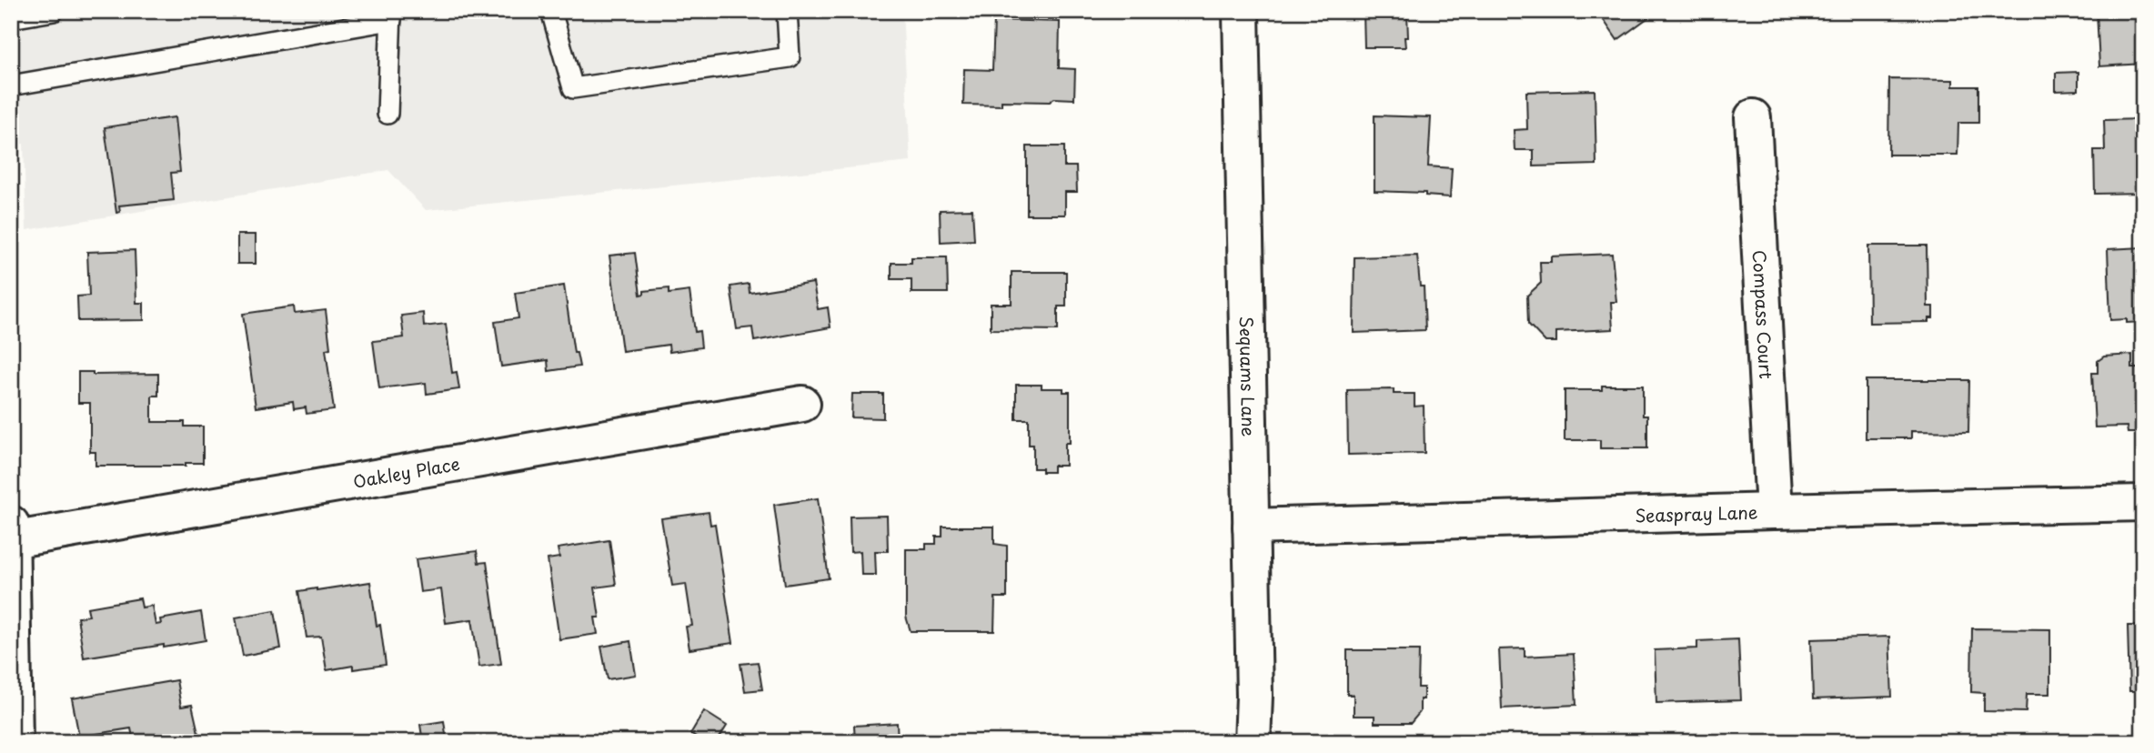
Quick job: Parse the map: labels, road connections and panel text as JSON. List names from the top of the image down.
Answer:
{
  "streets": {
    "street": [
      "Compass Court",
      "Sequams Lane",
      "Oakley Place",
      "Seaspray Lane"
    ]
  },
  "crossings": [
    ["Compass Court", "Seaspray Lane"],
    ["Sequams Lane", "Seaspray Lane"]
  ]
}
